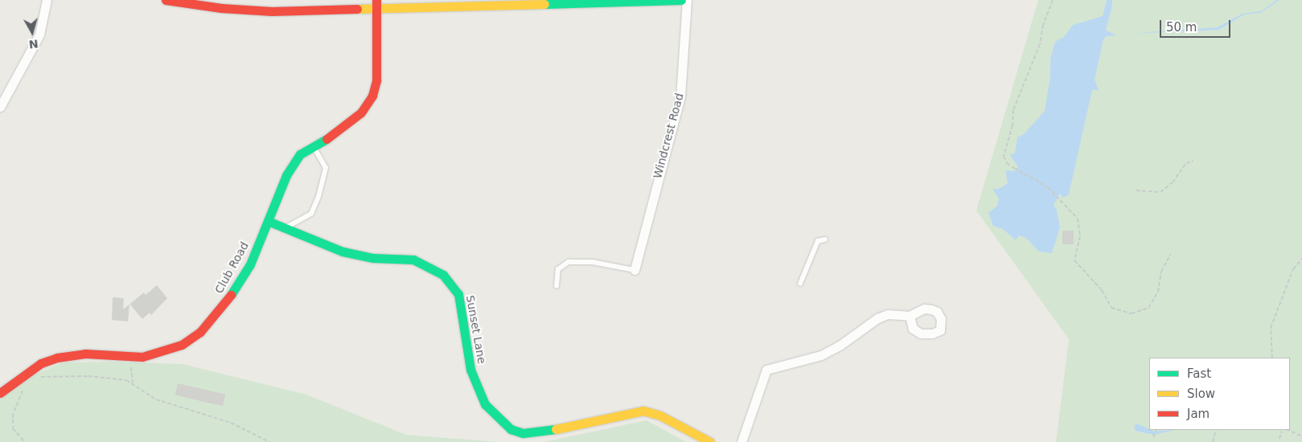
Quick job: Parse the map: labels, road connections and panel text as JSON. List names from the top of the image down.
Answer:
{
  "streets": {
    "street": ["Windcrest Road", "Club Road", "Sunset Lane"]
  },
  "crossings": [
    ["Club Road", "Sunset Lane"]
  ],
  "legend": ["Fast", "Slow", "Jam"],
  "scale_bar": "50 m",
  "north": "bottom"
}
